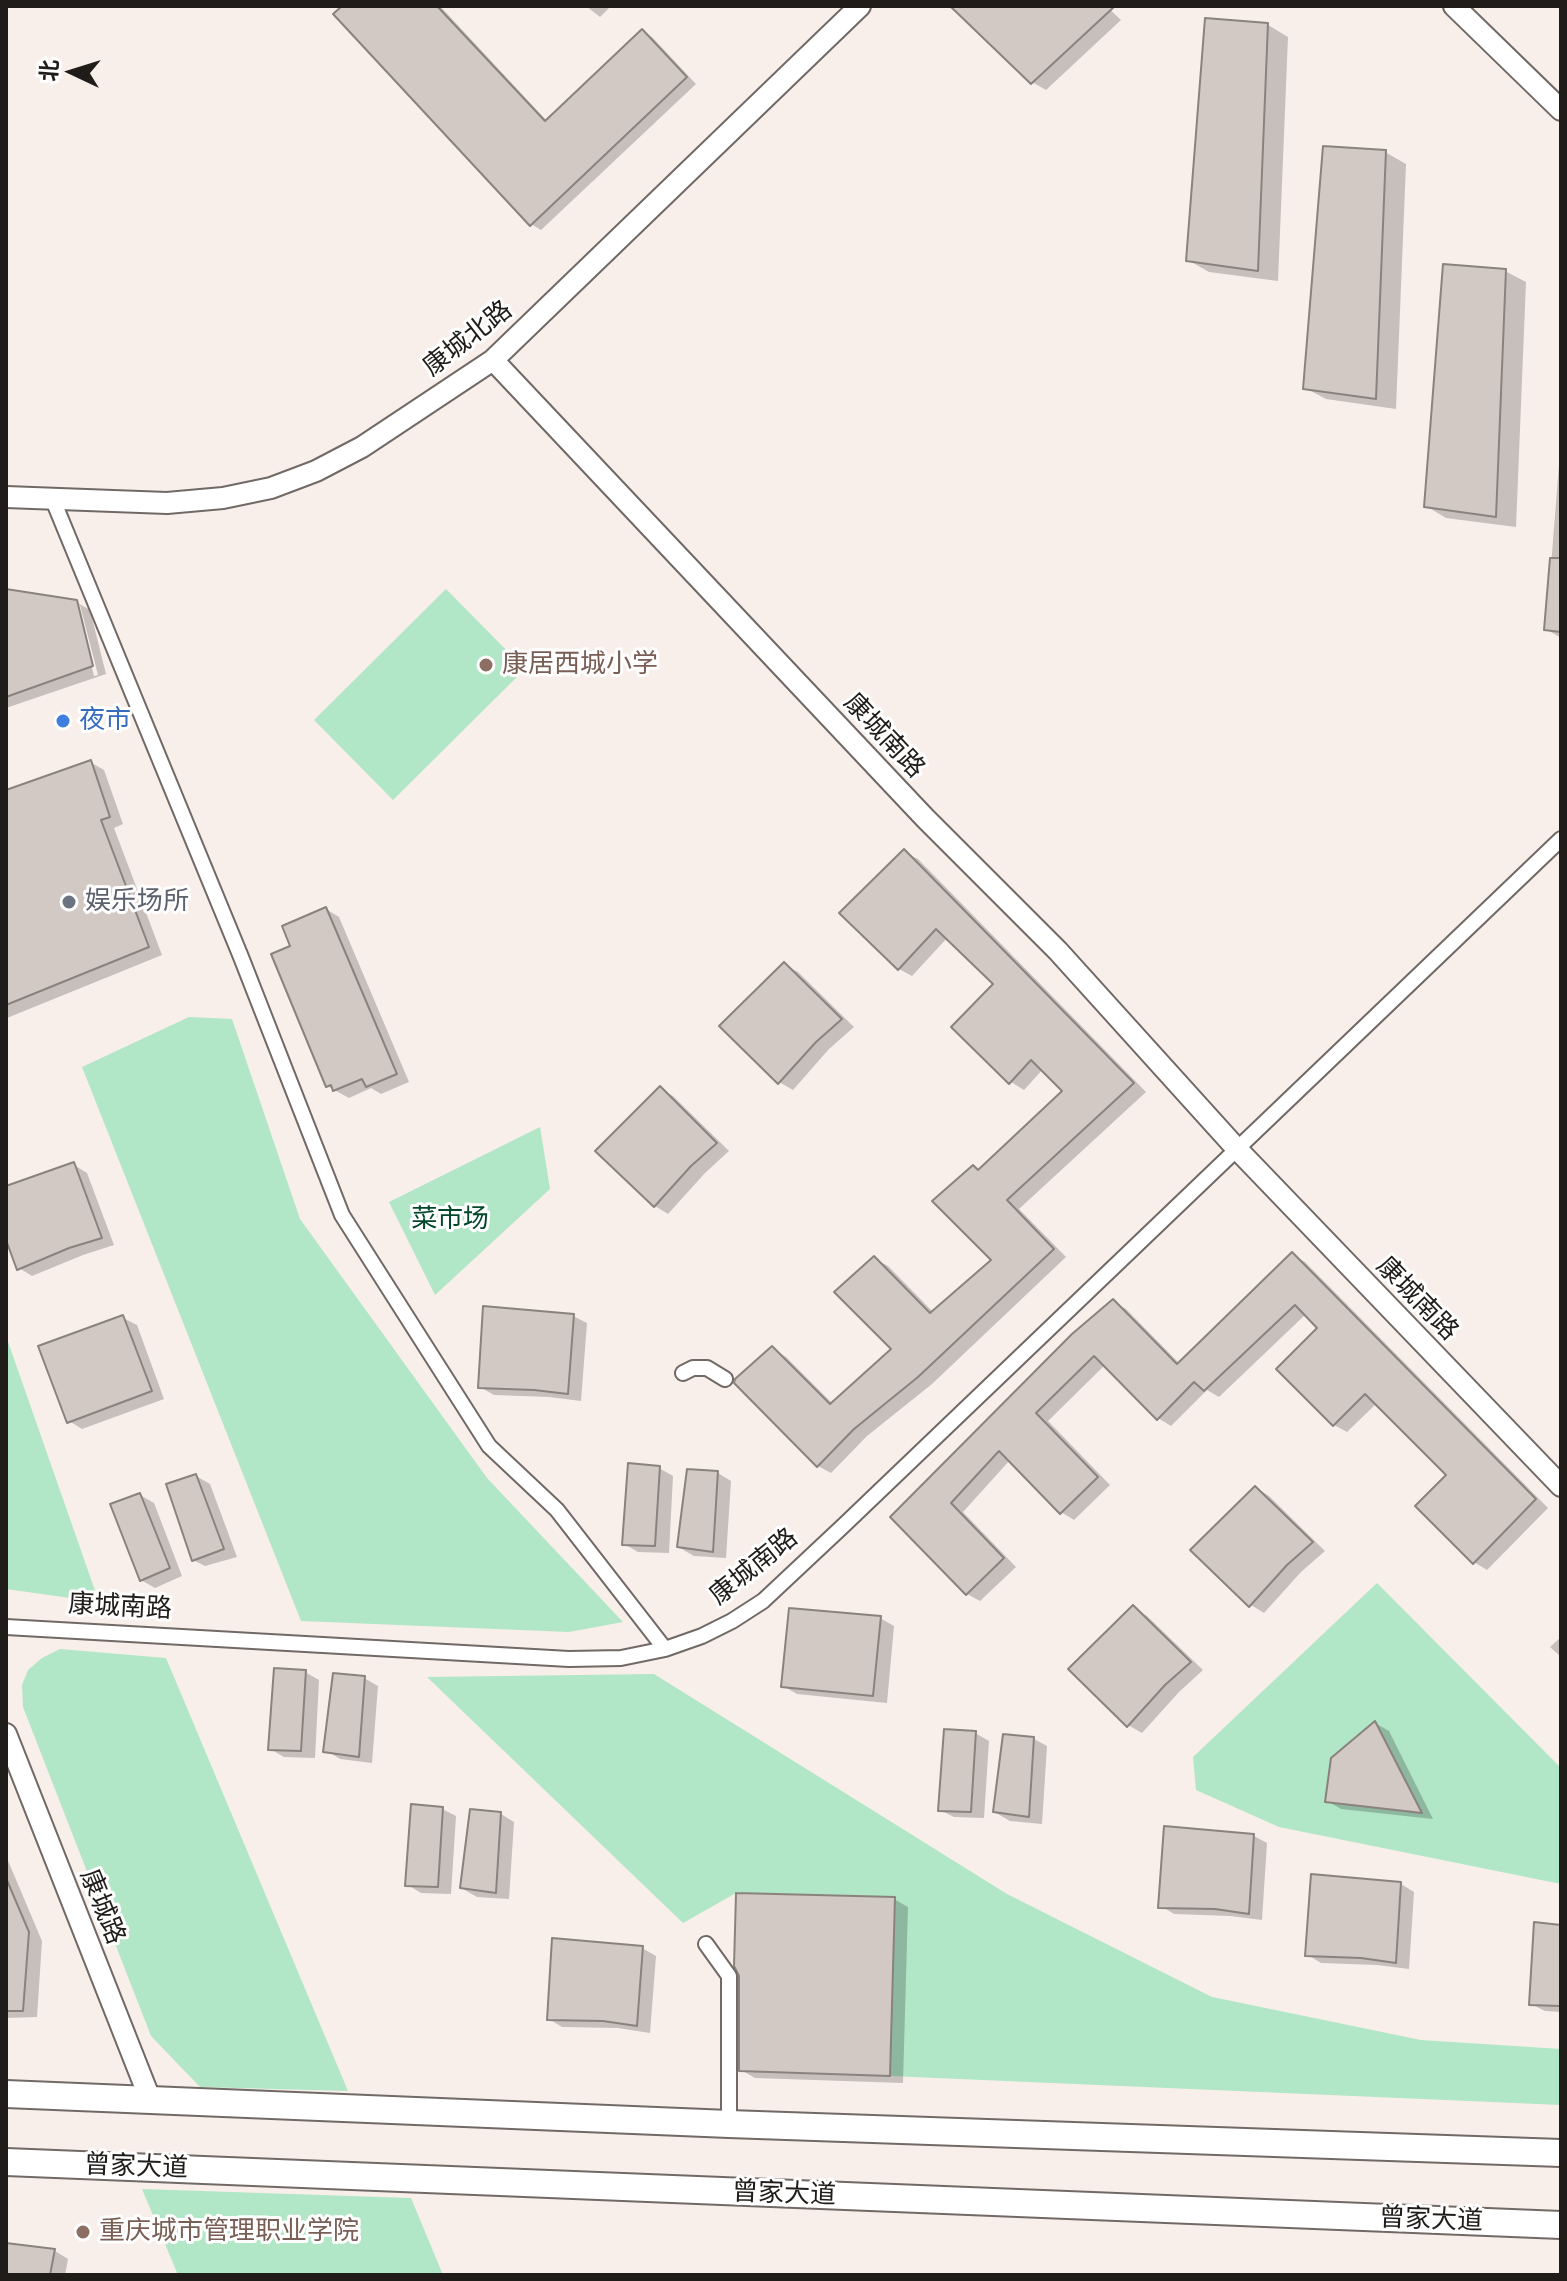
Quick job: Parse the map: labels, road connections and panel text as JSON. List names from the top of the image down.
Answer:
{
  "streets": {
    "highway": ["曾家大道"],
    "street": ["康城北路", "康城南路", "康城路"]
  },
  "crossings": [
    ["康城北路", "康城南路"]
  ],
  "parks": ["菜市场"],
  "places": [
    "康居西城小学",
    "夜市",
    "娱乐场所",
    "重庆城市管理职业学院"
  ],
  "north": "left"
}
